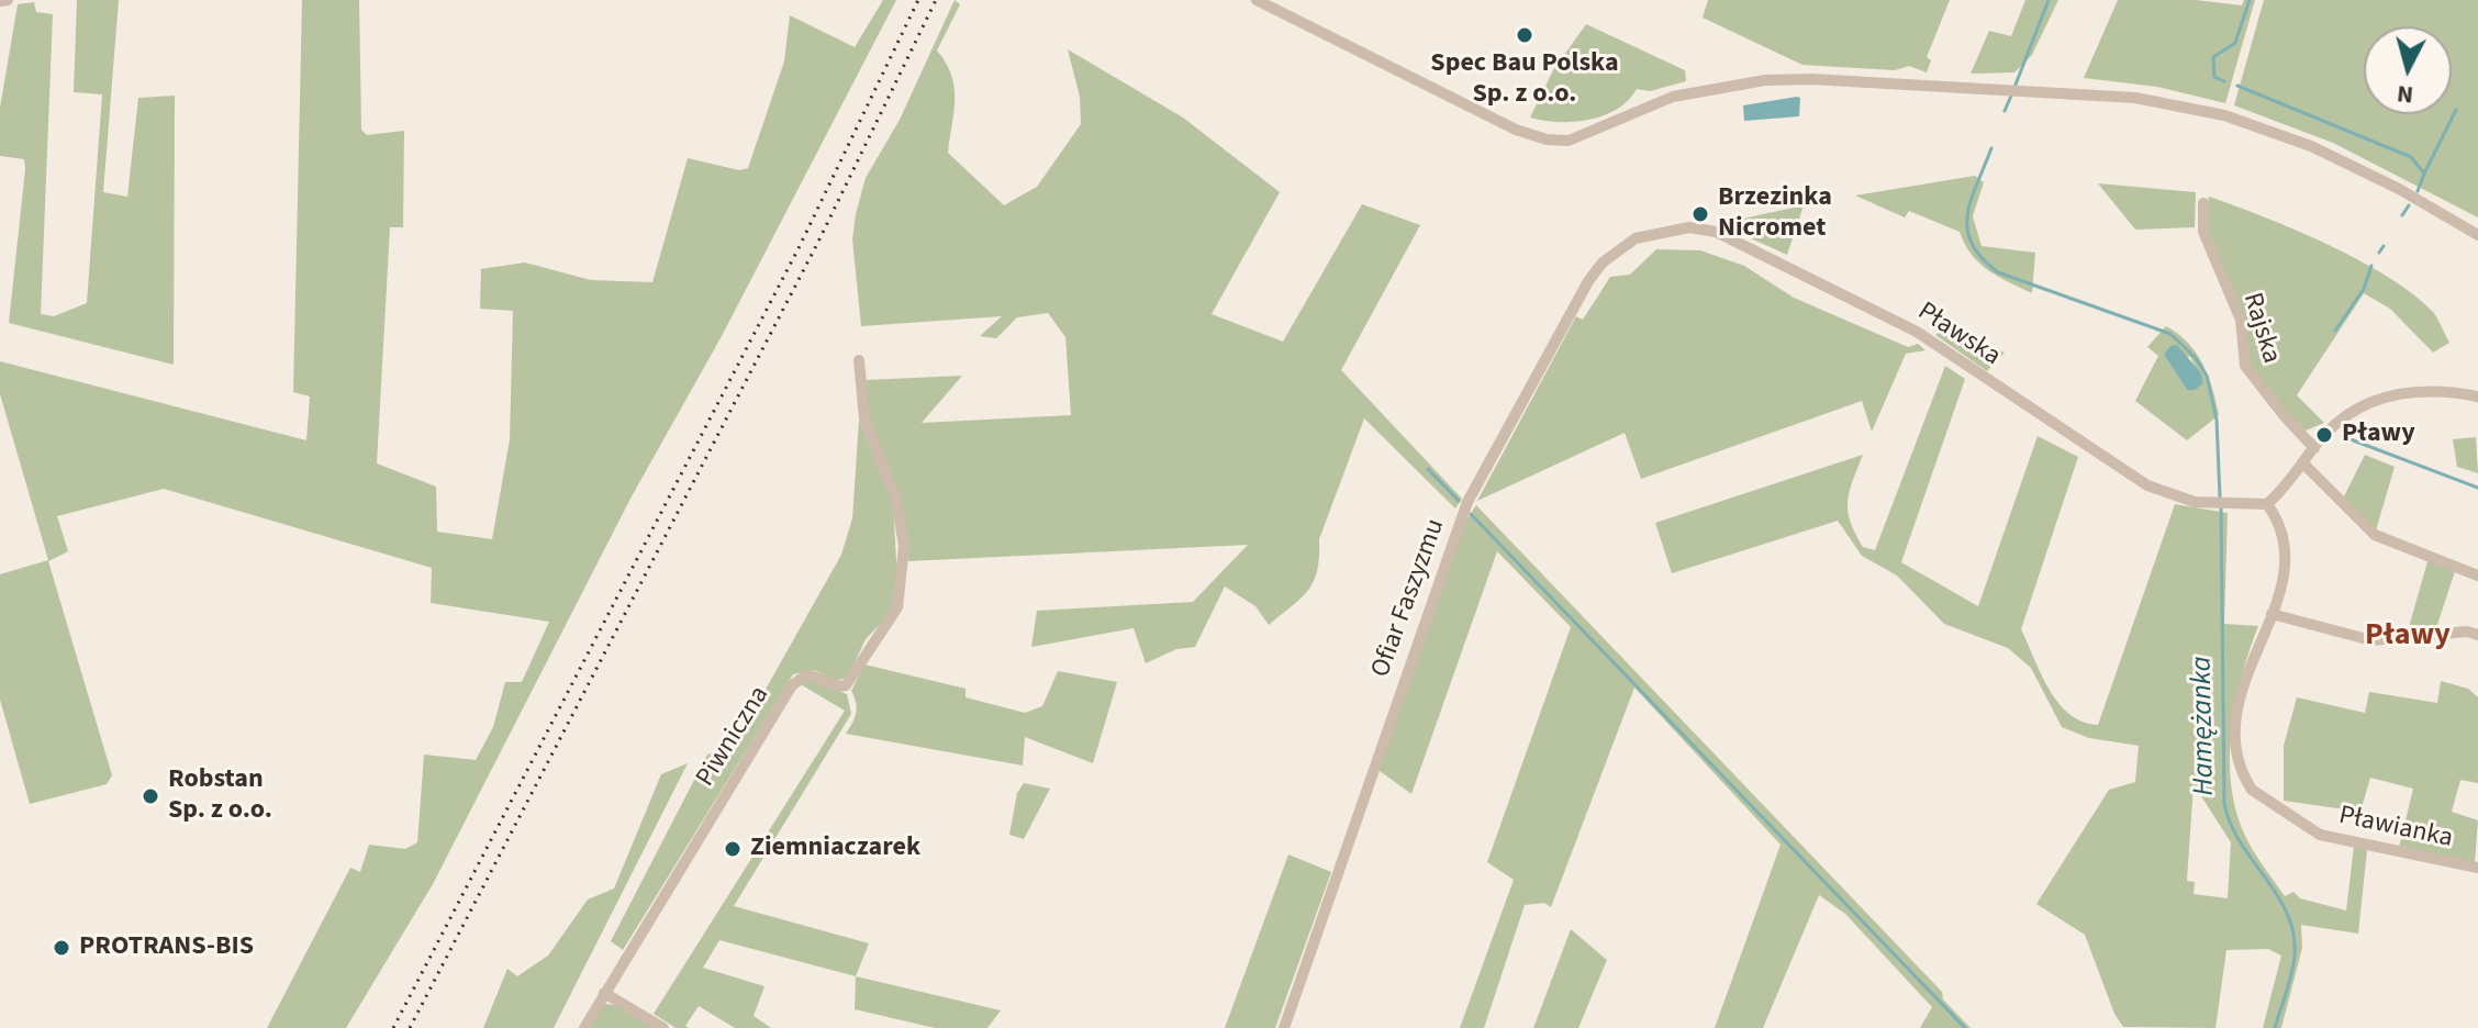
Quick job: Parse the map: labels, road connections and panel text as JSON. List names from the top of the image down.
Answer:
{
  "streets": {
    "street": [
      "Rajska",
      "Pławska",
      "Ofiar Faszyzmu",
      "Piwniczna",
      "Pławianka"
    ]
  },
  "crossings": [
    ["Pławska", "Ofiar Faszyzmu"],
    ["Pławska", "Pławianka"]
  ],
  "districts": ["Pławy"],
  "water": ["Hamężanka"],
  "places": [
    "Spec Bau Polska Sp. z o.o.",
    "Brzezinka Nicromet",
    "Pławy",
    "Robstan Sp. z o.o.",
    "Ziemniaczarek",
    "PROTRANS-BIS"
  ],
  "north": "bottom"
}
